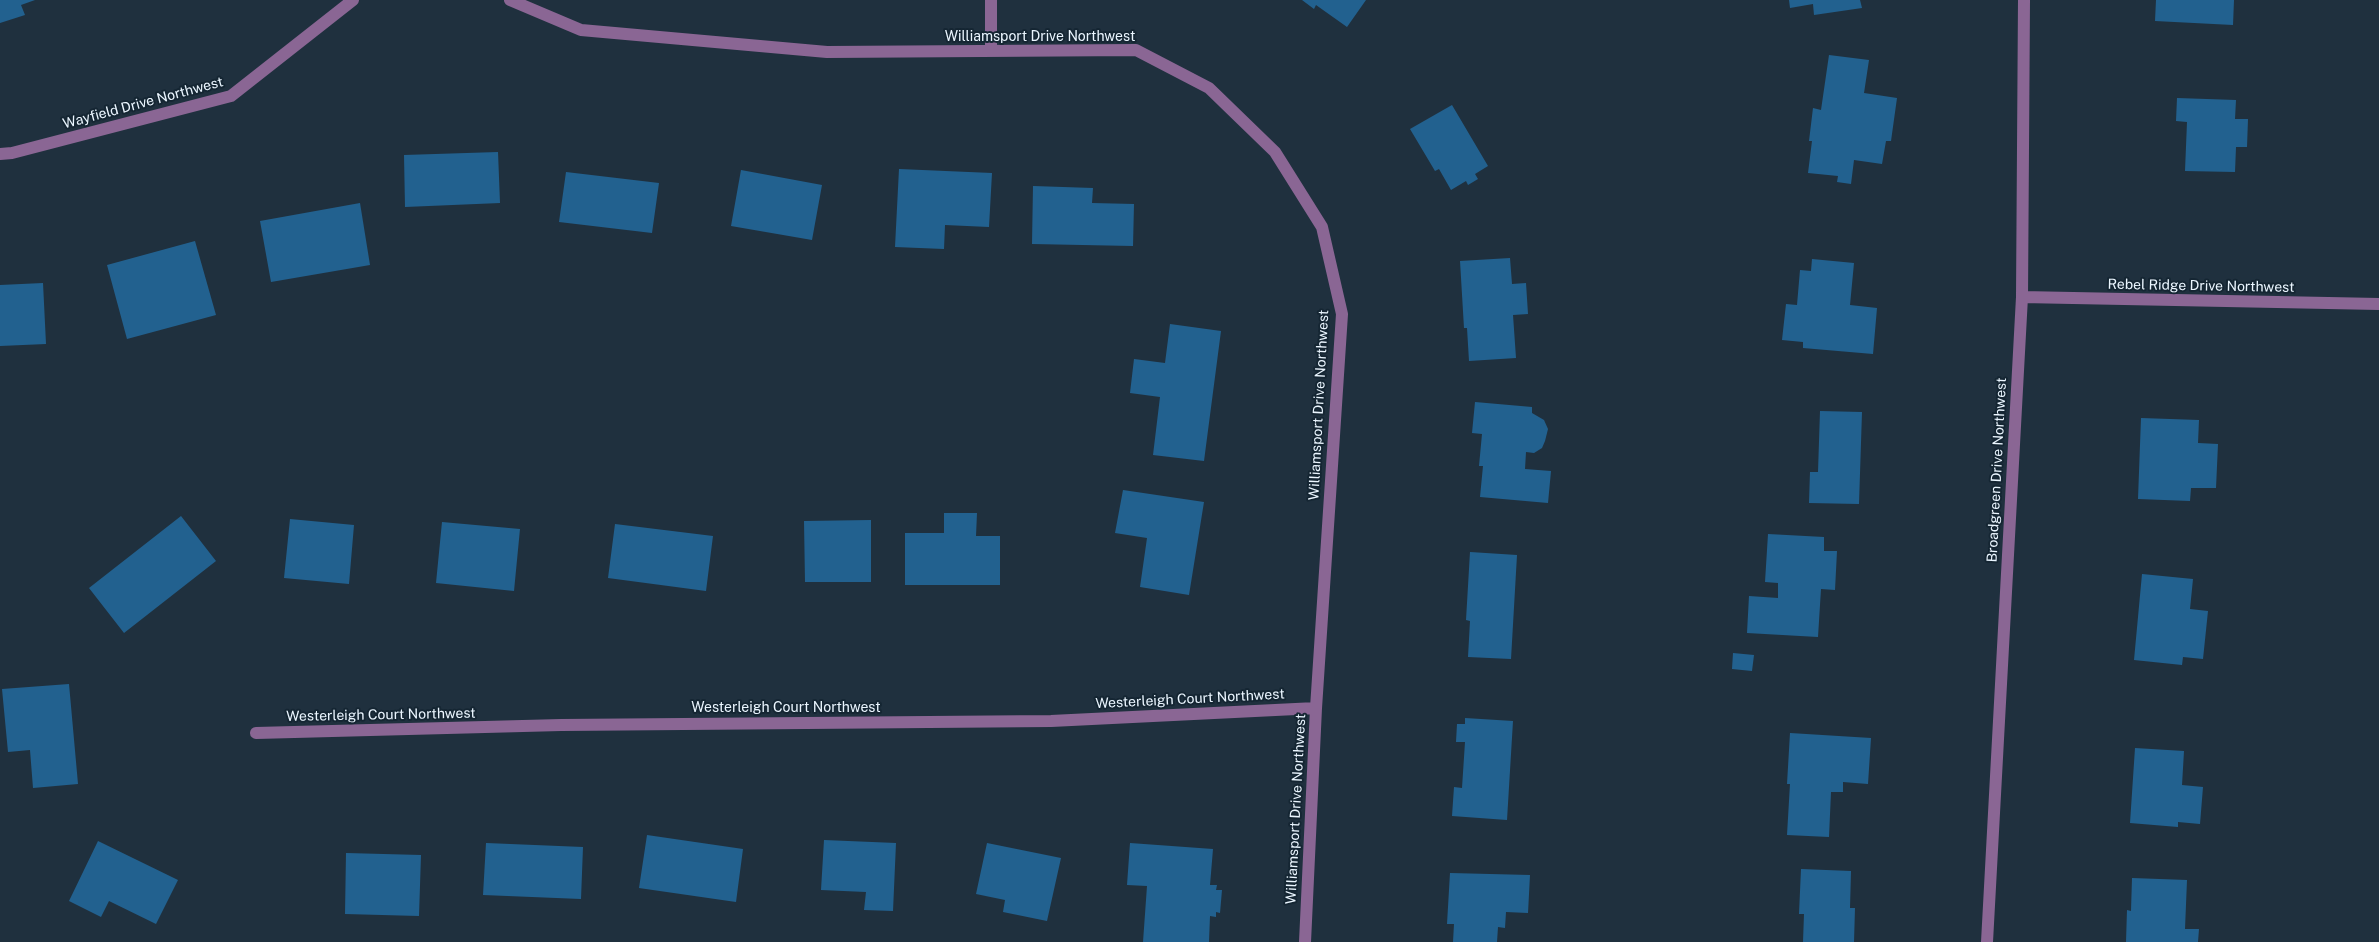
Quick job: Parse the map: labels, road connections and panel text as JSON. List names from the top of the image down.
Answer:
{
  "streets": {
    "street": [
      "Williamsport Drive Northwest",
      "Wayfield Drive Northwest",
      "Rebel Ridge Drive Northwest",
      "Broadgreen Drive Northwest",
      "Westerleigh Court Northwest"
    ]
  },
  "crossings": [
    ["Williamsport Drive Northwest", "Westerleigh Court Northwest"],
    ["Rebel Ridge Drive Northwest", "Broadgreen Drive Northwest"]
  ]
}
